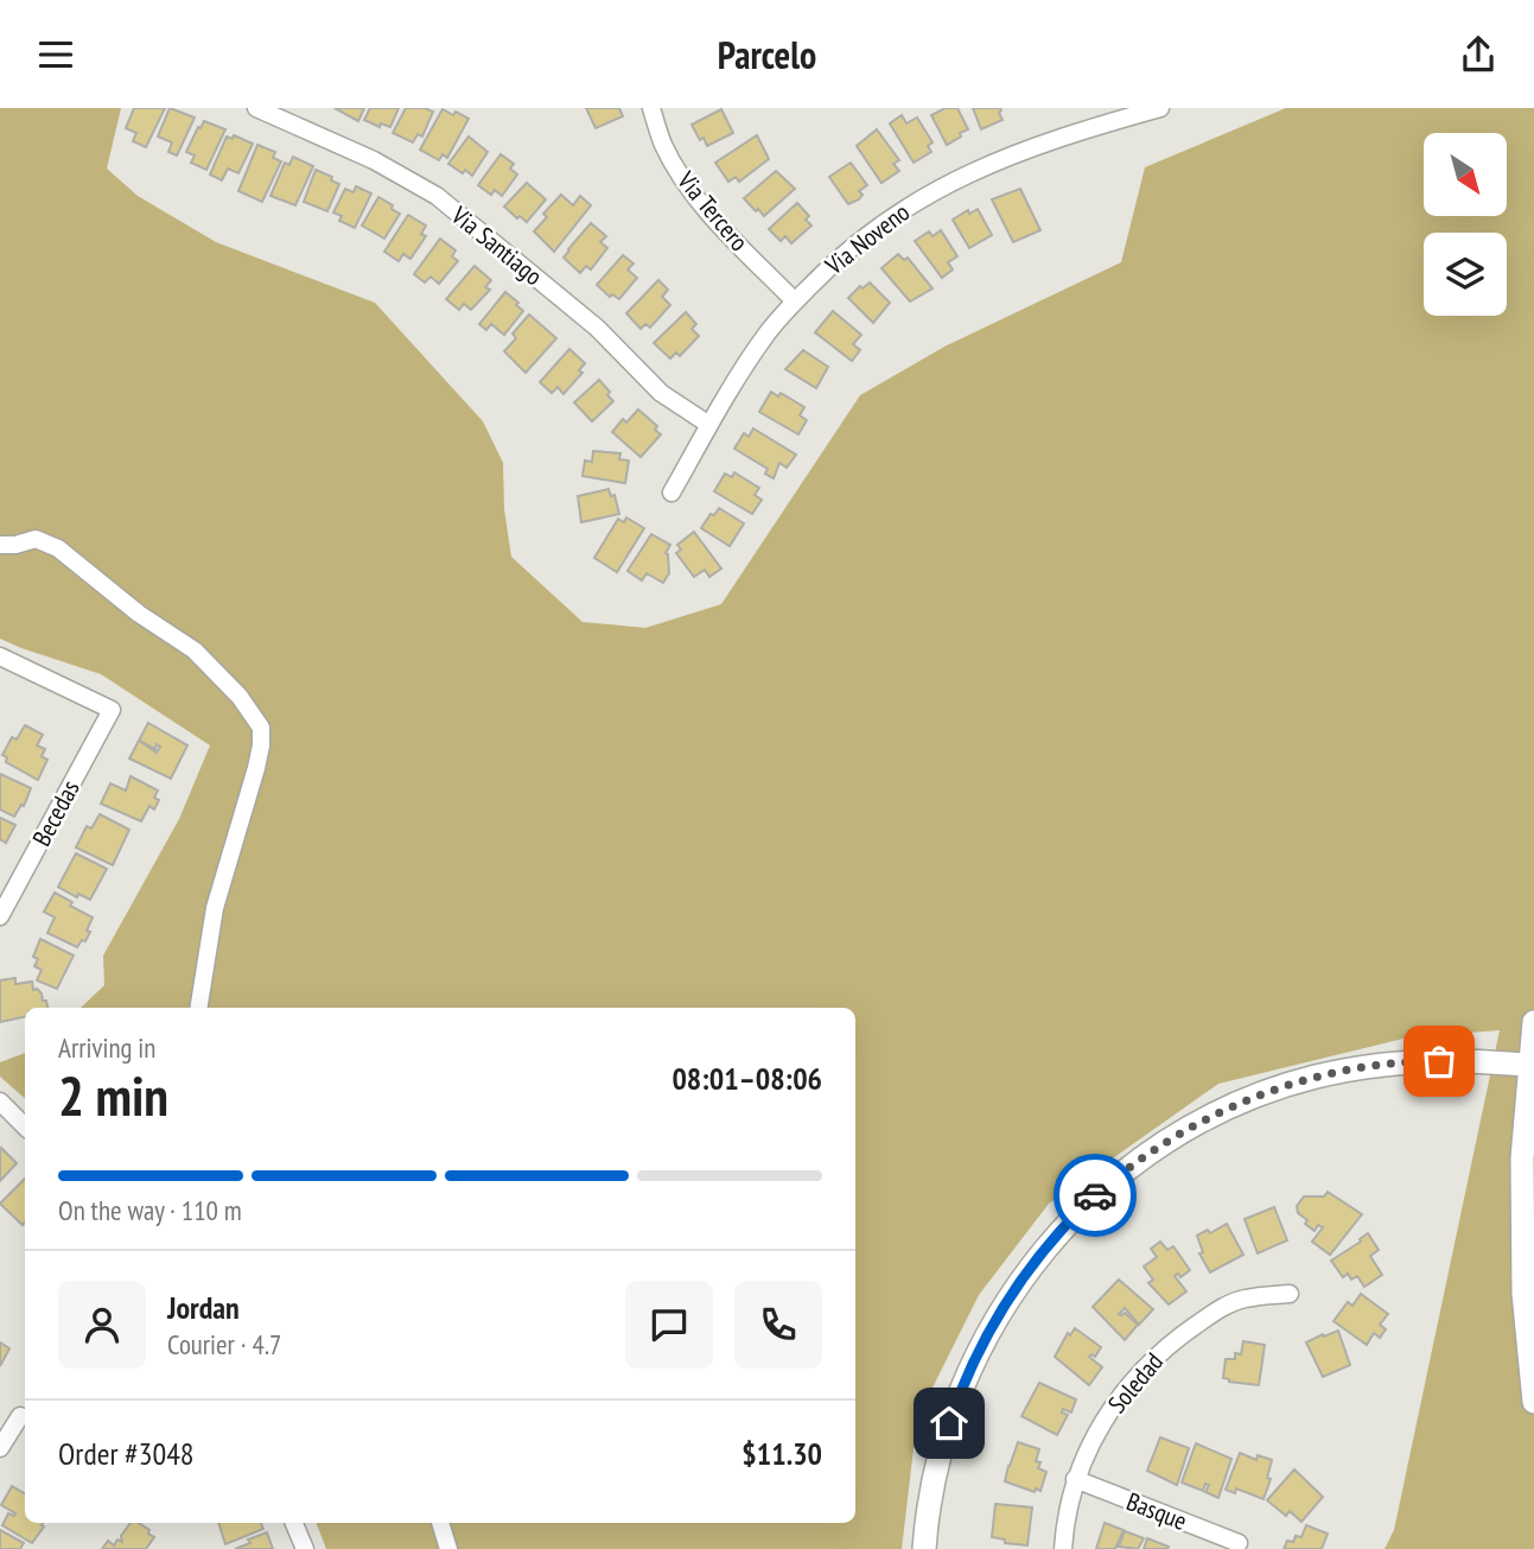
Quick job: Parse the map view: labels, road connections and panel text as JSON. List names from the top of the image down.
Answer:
{
  "streets": {
    "street": [
      "Via Tercero",
      "Via Noveno",
      "Via Santiago",
      "Becedas",
      "Soledad",
      "Basque"
    ]
  },
  "crossings": [
    ["Via Tercero", "Via Noveno"],
    ["Via Noveno", "Via Santiago"],
    ["Soledad", "Basque"]
  ],
  "north": "bottom right",
  "page": {
    "header": "Parcelo",
    "heading": ["2 min", "Arriving in", "08:01–08:06"],
    "panel": [
      "Jordan",
      "Courier · 4.7",
      "Order #3048",
      "$11.30"
    ],
    "bar": "On the way · 110 m"
  }
}
